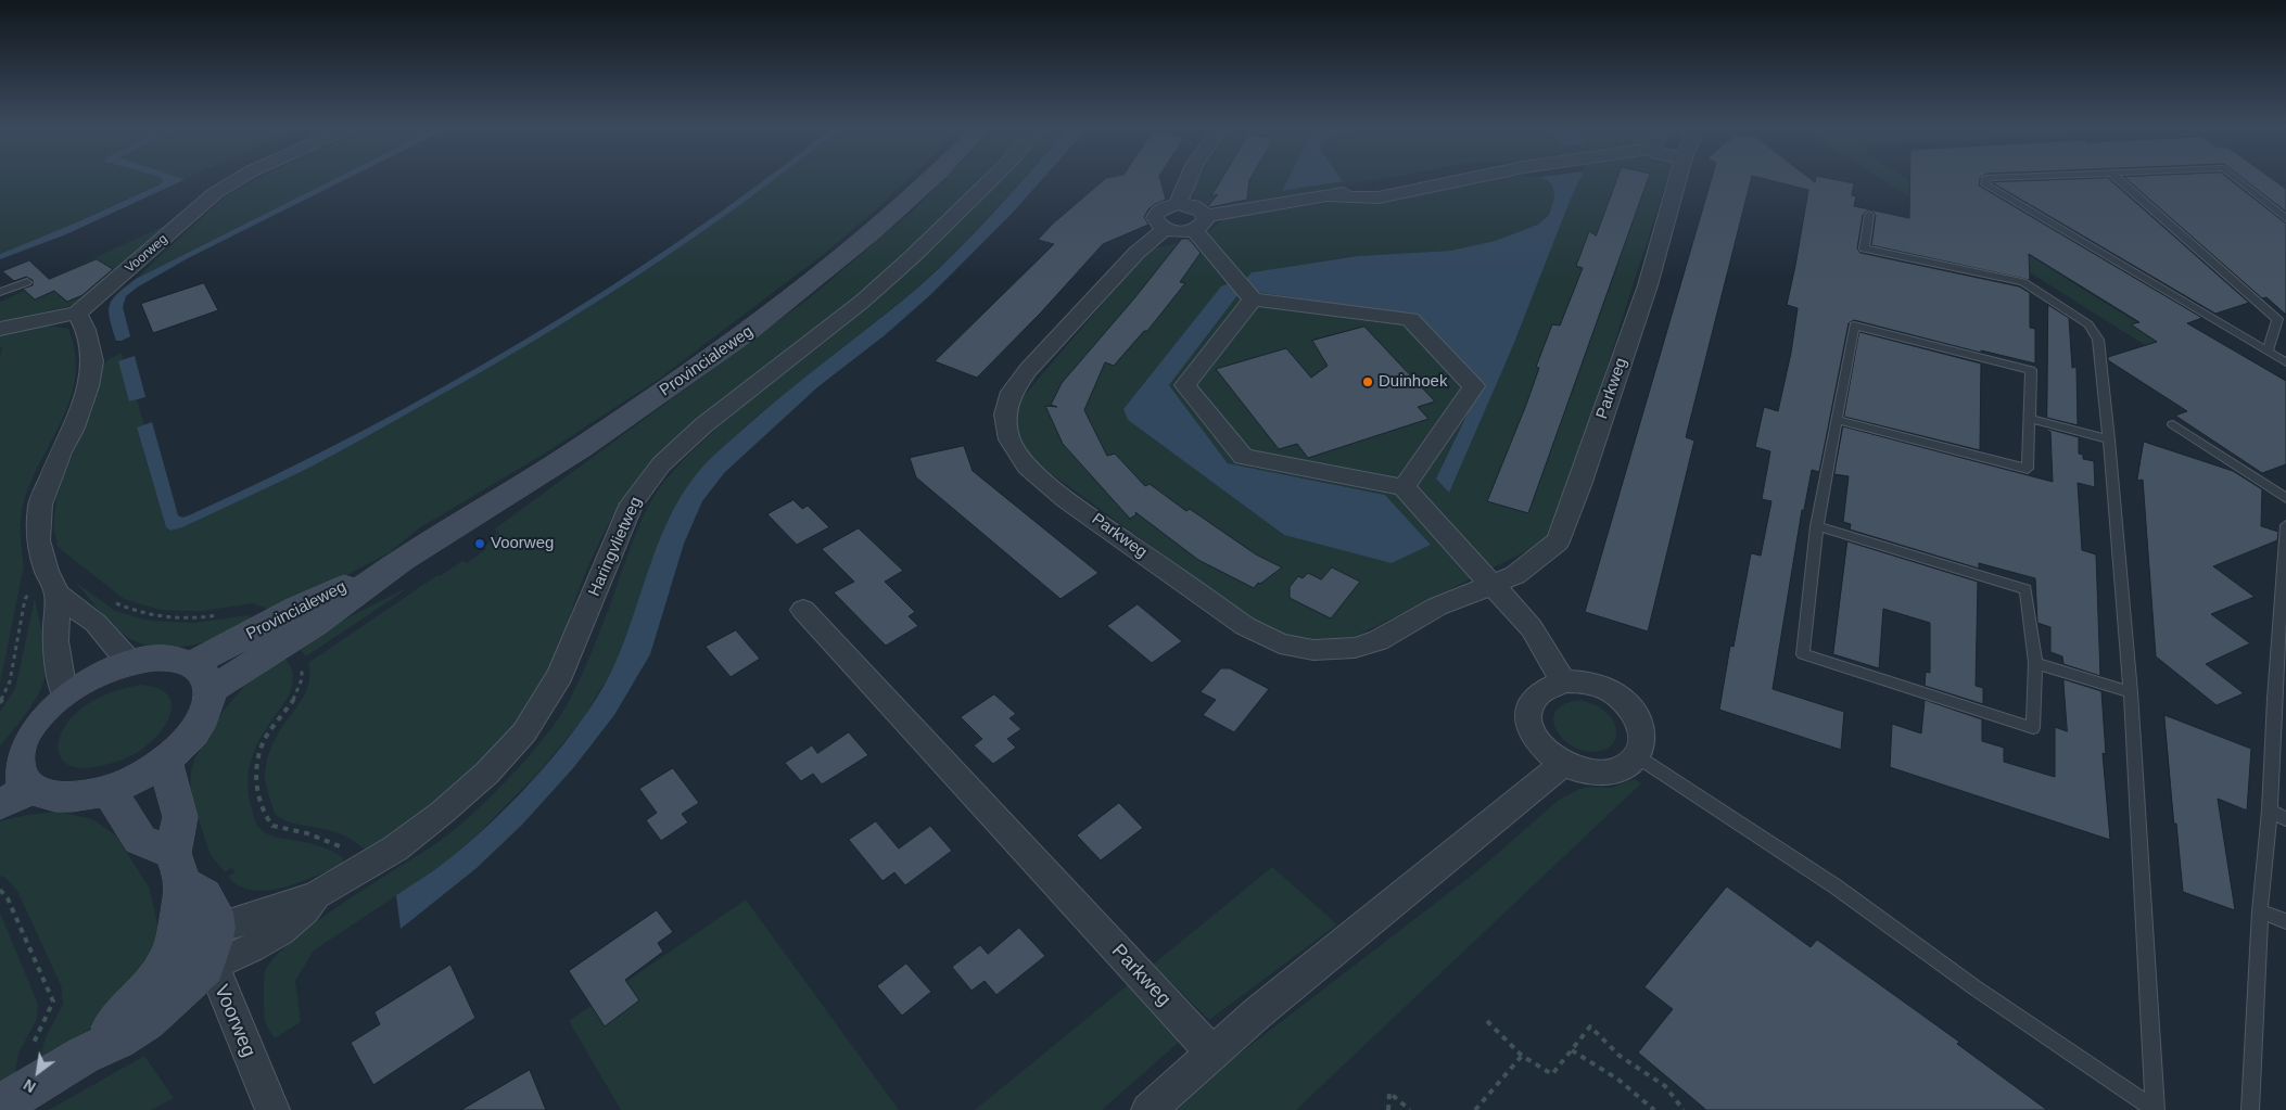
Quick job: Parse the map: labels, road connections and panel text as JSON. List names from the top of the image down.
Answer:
{
  "streets": {
    "main road": ["Voorweg", "Provincialeweg", "Haringvlietweg"],
    "street": ["Parkweg"]
  },
  "crossings": [
    ["Voorweg", "Haringvlietweg"]
  ],
  "places": ["Duinhoek", "Voorweg"],
  "north": "bottom left"
}
